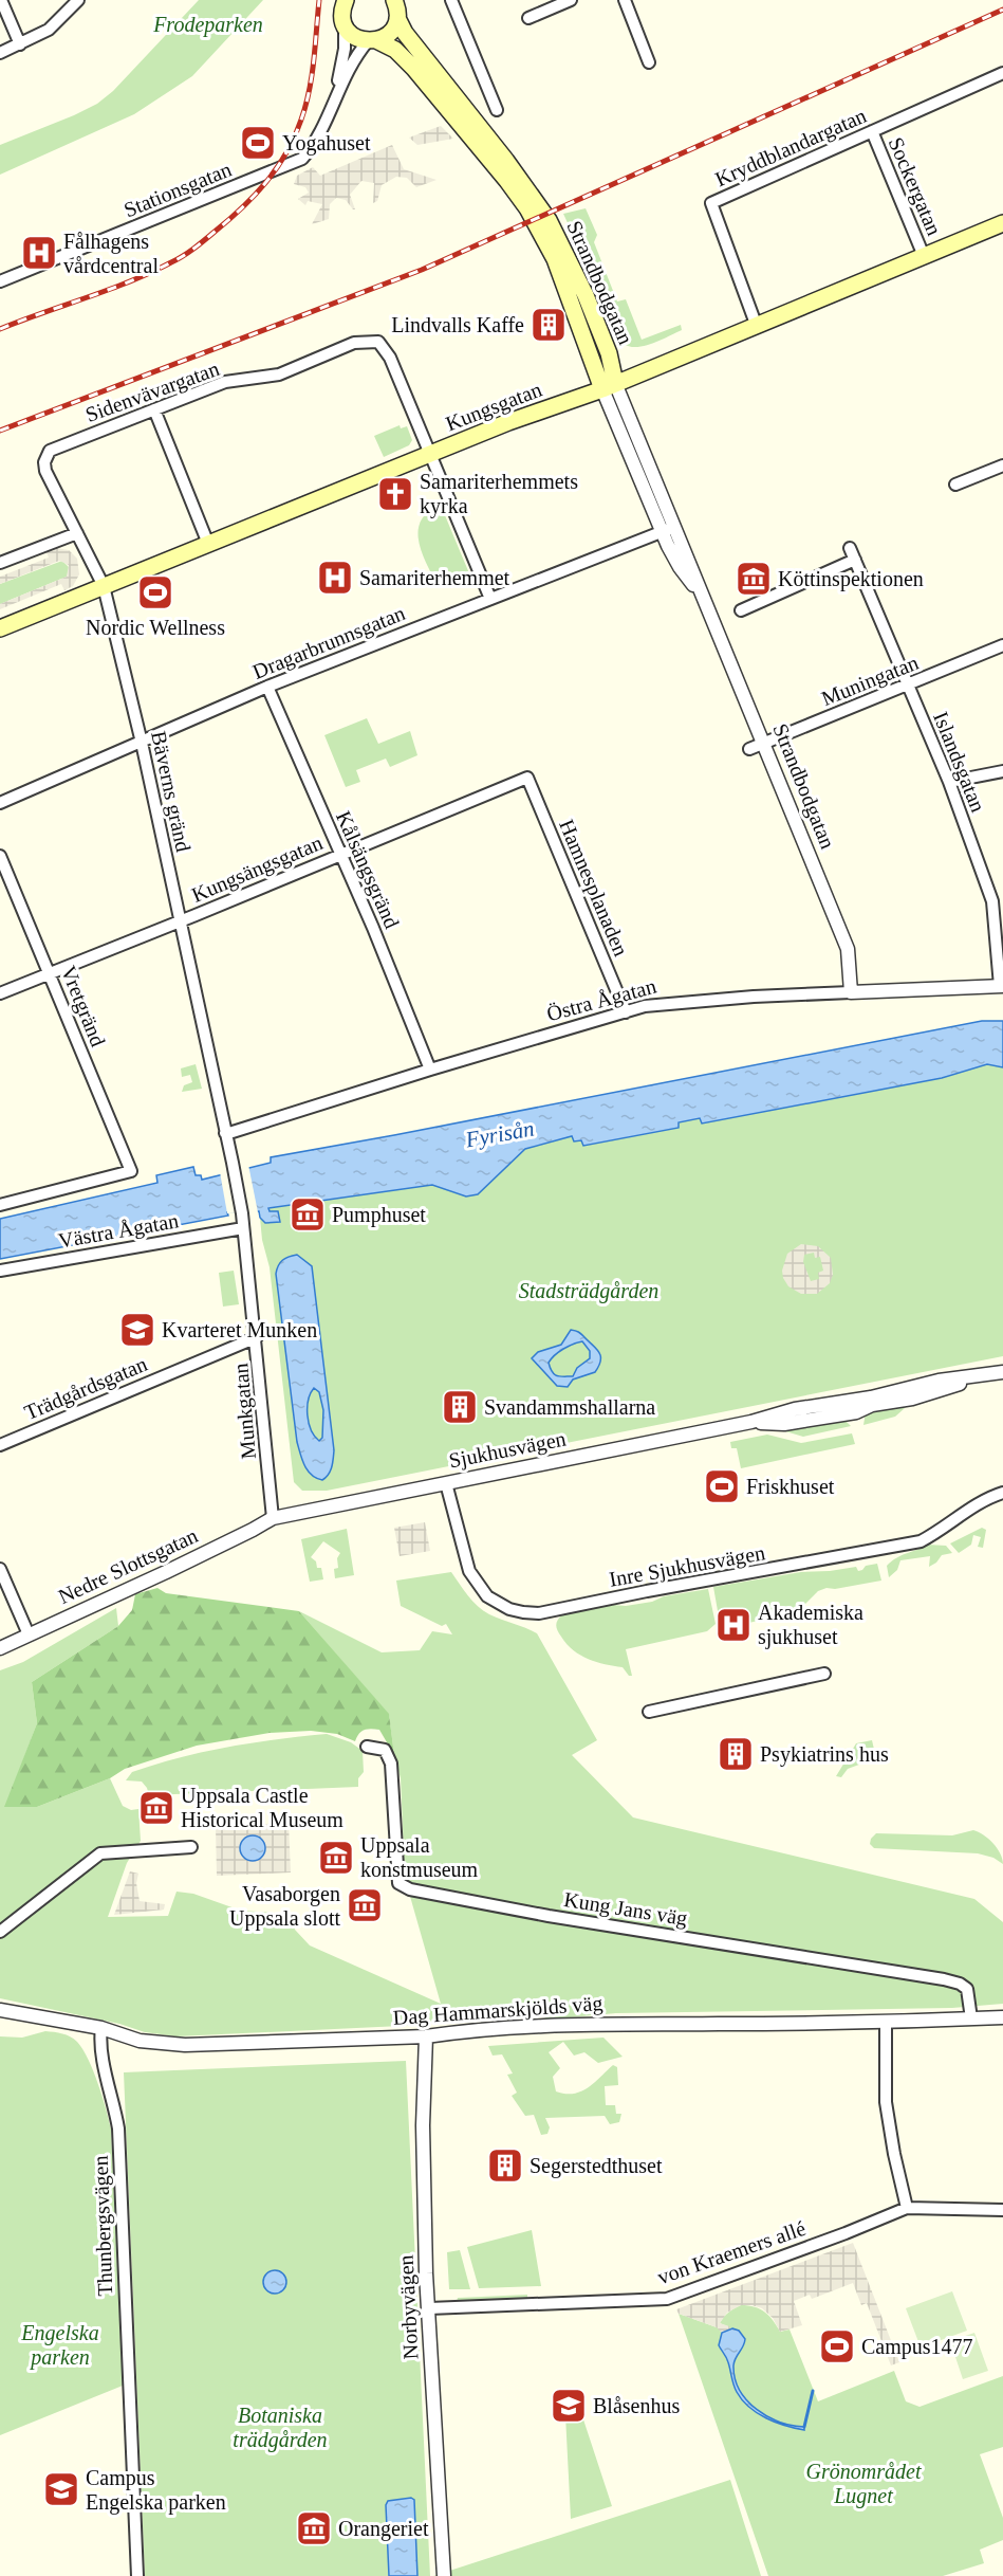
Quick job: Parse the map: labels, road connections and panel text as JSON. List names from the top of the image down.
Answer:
{
  "streets": {
    "main road": ["Strandbodgatan", "Kungsgatan"],
    "street": [
      "Kryddblandargatan",
      "Sockergatan",
      "Stationsgatan",
      "Sidenvävargatan",
      "Dragarbrunnsgatan",
      "Muningatan",
      "Islandsgatan",
      "Bäverns gränd",
      "Kungsängsgatan",
      "Kålsängsgränd",
      "Hamnesplanaden",
      "Östra Ågatan",
      "Vretgränd",
      "Västra Ågatan",
      "Trädgårdsgatan",
      "Munkgatan",
      "Sjukhusvägen",
      "Nedre Slottsgatan",
      "Inre Sjukhusvägen",
      "Kung Jans väg",
      "Dag Hammarskjölds väg",
      "Thunbergsvägen",
      "von Kraemers allé",
      "Norbyvägen"
    ]
  },
  "crossings": [
    ["Kryddblandargatan", "Sockergatan"],
    ["Kryddblandargatan", "Kungsgatan"],
    ["Sockergatan", "Kungsgatan"],
    ["Stationsgatan", "Strandbodgatan"],
    ["Strandbodgatan", "Kungsgatan"],
    ["Strandbodgatan", "Dragarbrunnsgatan"],
    ["Strandbodgatan", "Muningatan"],
    ["Strandbodgatan", "Östra Ågatan"],
    ["Sidenvävargatan", "Kungsgatan"],
    ["Sidenvävargatan", "Bäverns gränd"],
    ["Kungsgatan", "Bäverns gränd"],
    ["Dragarbrunnsgatan", "Bäverns gränd"],
    ["Dragarbrunnsgatan", "Kålsängsgränd"],
    ["Muningatan", "Islandsgatan"],
    ["Islandsgatan", "Östra Ågatan"],
    ["Bäverns gränd", "Kungsängsgatan"],
    ["Bäverns gränd", "Östra Ågatan"],
    ["Bäverns gränd", "Munkgatan"],
    ["Kungsängsgatan", "Kålsängsgränd"],
    ["Kungsängsgatan", "Hamnesplanaden"],
    ["Kungsängsgatan", "Vretgränd"],
    ["Kålsängsgränd", "Östra Ågatan"],
    ["Hamnesplanaden", "Östra Ågatan"],
    ["Västra Ågatan", "Munkgatan"],
    ["Trädgårdsgatan", "Munkgatan"],
    ["Munkgatan", "Sjukhusvägen"],
    ["Munkgatan", "Nedre Slottsgatan"],
    ["Sjukhusvägen", "Nedre Slottsgatan"],
    ["Sjukhusvägen", "Inre Sjukhusvägen"],
    ["Kung Jans väg", "Dag Hammarskjölds väg"],
    ["Dag Hammarskjölds väg", "Thunbergsvägen"],
    ["Dag Hammarskjölds väg", "Norbyvägen"],
    ["von Kraemers allé", "Norbyvägen"]
  ],
  "water": ["Fyrisån"],
  "parks": [
    "Frodeparken",
    "Stadsträdgården",
    "Engelska parken",
    "Botaniska trädgården",
    "Grönområdet Lugnet"
  ],
  "places": {
    "sports": [
      "Yogahuset",
      "Nordic Wellness",
      "Friskhuset",
      "Campus1477"
    ],
    "hospital": ["Fålhagens vårdcentral", "Samariterhemmet", "Akademiska sjukhuset"],
    "building": [
      "Lindvalls Kaffe",
      "Svandammshallarna",
      "Psykiatrins hus",
      "Segerstedthuset"
    ],
    "church": ["Samariterhemmets kyrka"],
    "museum": [
      "Köttinspektionen",
      "Pumphuset",
      "Uppsala Castle Historical Museum",
      "Uppsala konstmuseum",
      "Vasaborgen Uppsala slott",
      "Orangeriet"
    ],
    "school or university": ["Kvarteret Munken", "Blåsenhus", "Campus Engelska parken"]
  }
}
